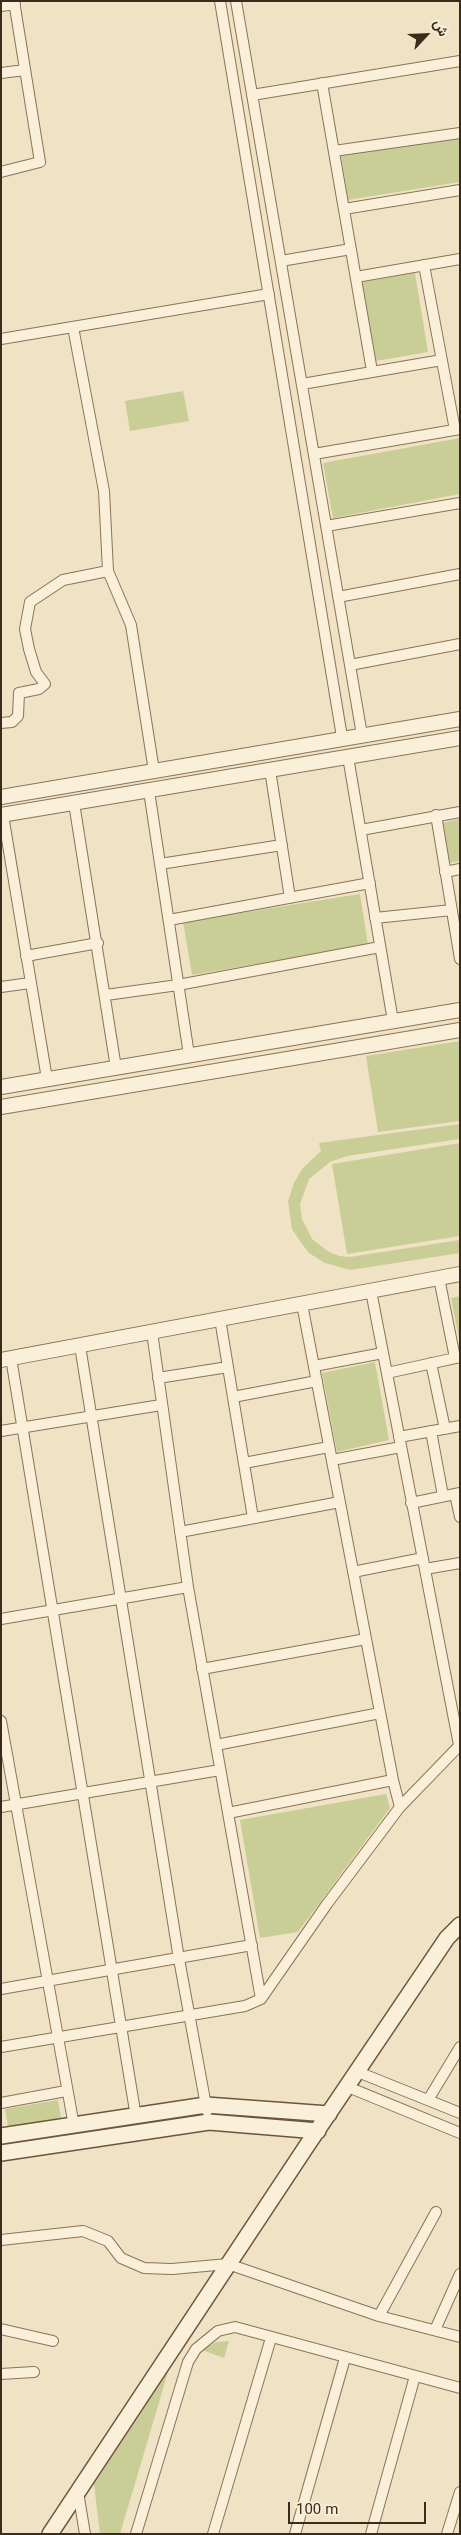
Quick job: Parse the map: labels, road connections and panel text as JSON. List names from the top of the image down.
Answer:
{
  "scale_bar": "100 m",
  "north": "top right"
}
